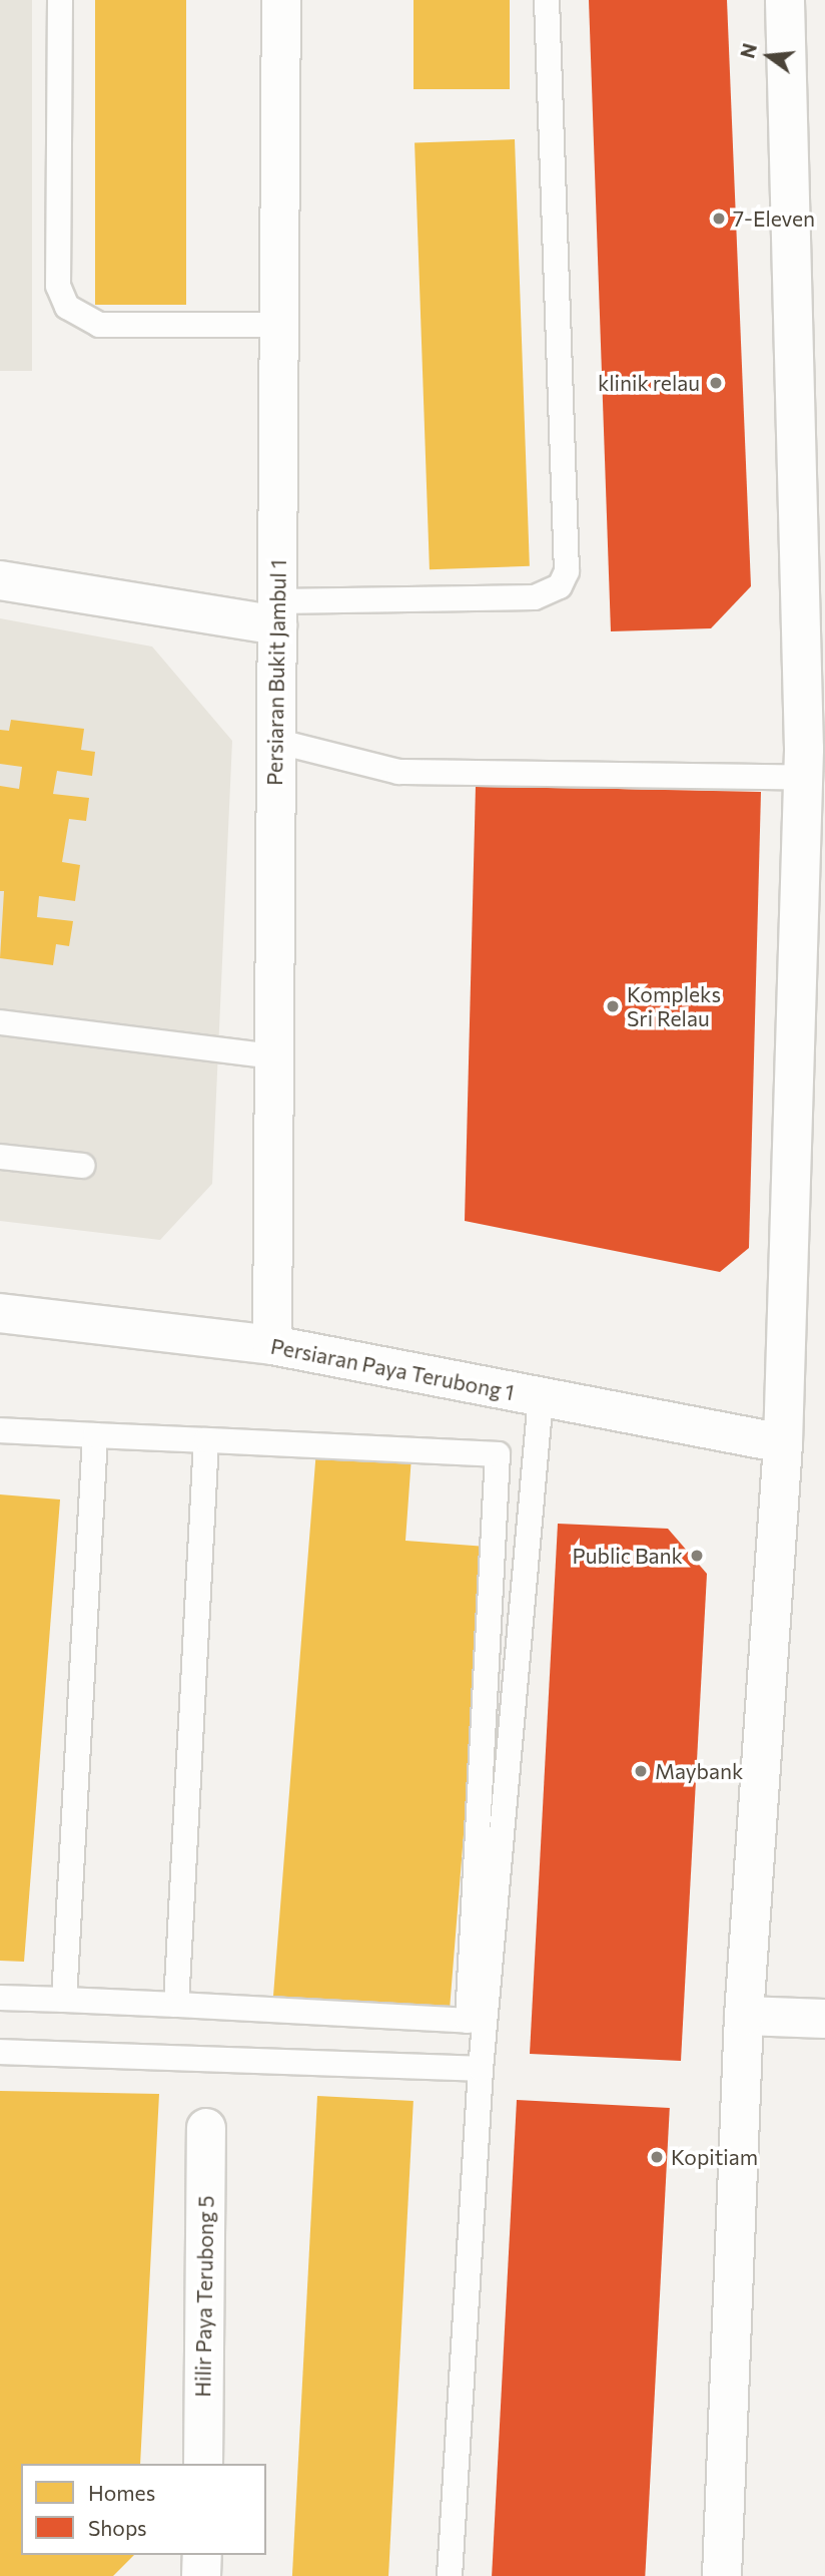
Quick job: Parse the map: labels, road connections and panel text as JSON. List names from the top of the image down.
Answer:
{
  "streets": {
    "street": ["Persiaran Bukit Jambul 1", "Persiaran Paya Terubong 1", "Hilir Paya Terubong 5"]
  },
  "crossings": [
    ["Persiaran Bukit Jambul 1", "Persiaran Paya Terubong 1"]
  ],
  "places": [
    "7-Eleven",
    "klinik relau",
    "Kompleks Sri Relau",
    "Public Bank",
    "Maybank",
    "Kopitiam"
  ],
  "legend": ["Homes", "Shops"],
  "north": "left"
}
